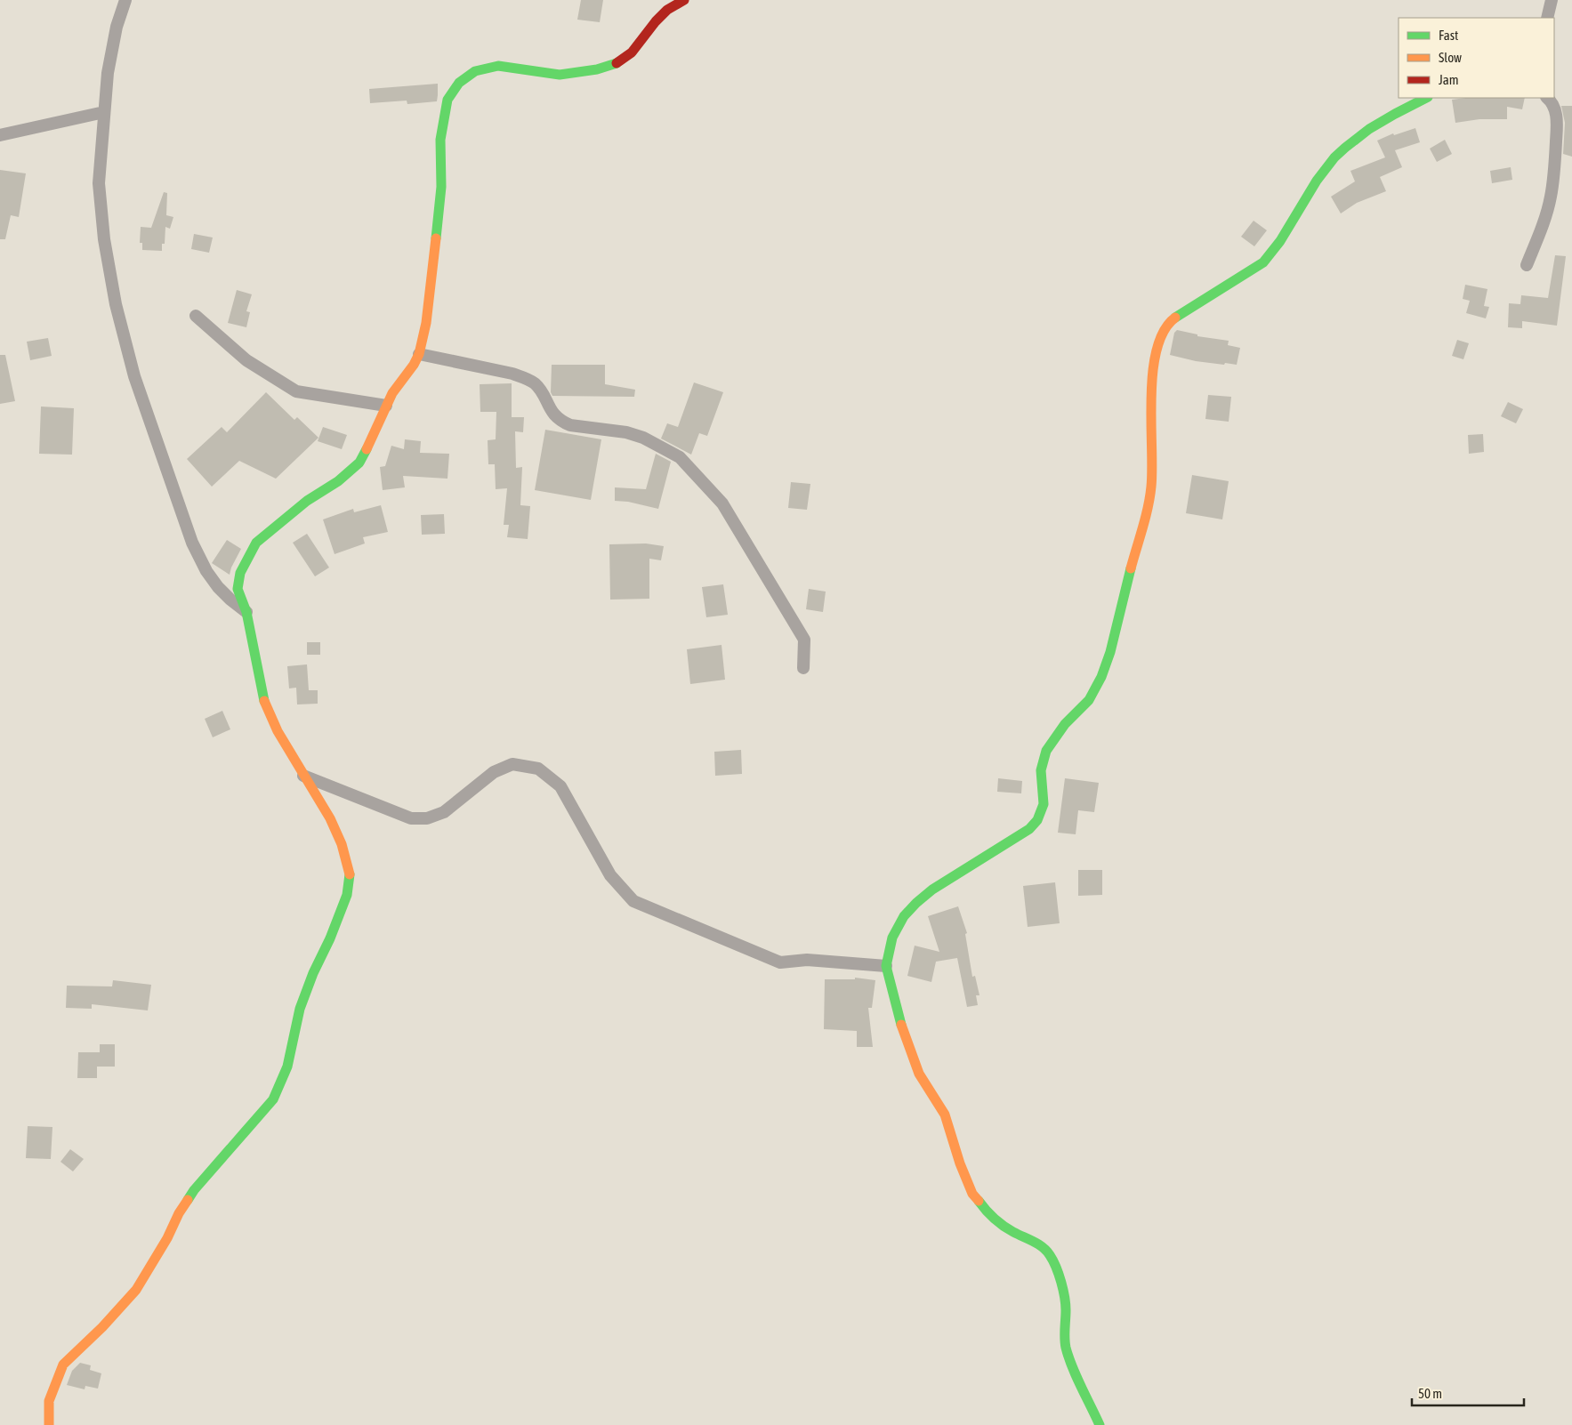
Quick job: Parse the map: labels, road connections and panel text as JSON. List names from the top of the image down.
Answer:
{
  "legend": ["Fast", "Slow", "Jam"],
  "scale_bar": "50 m"
}
